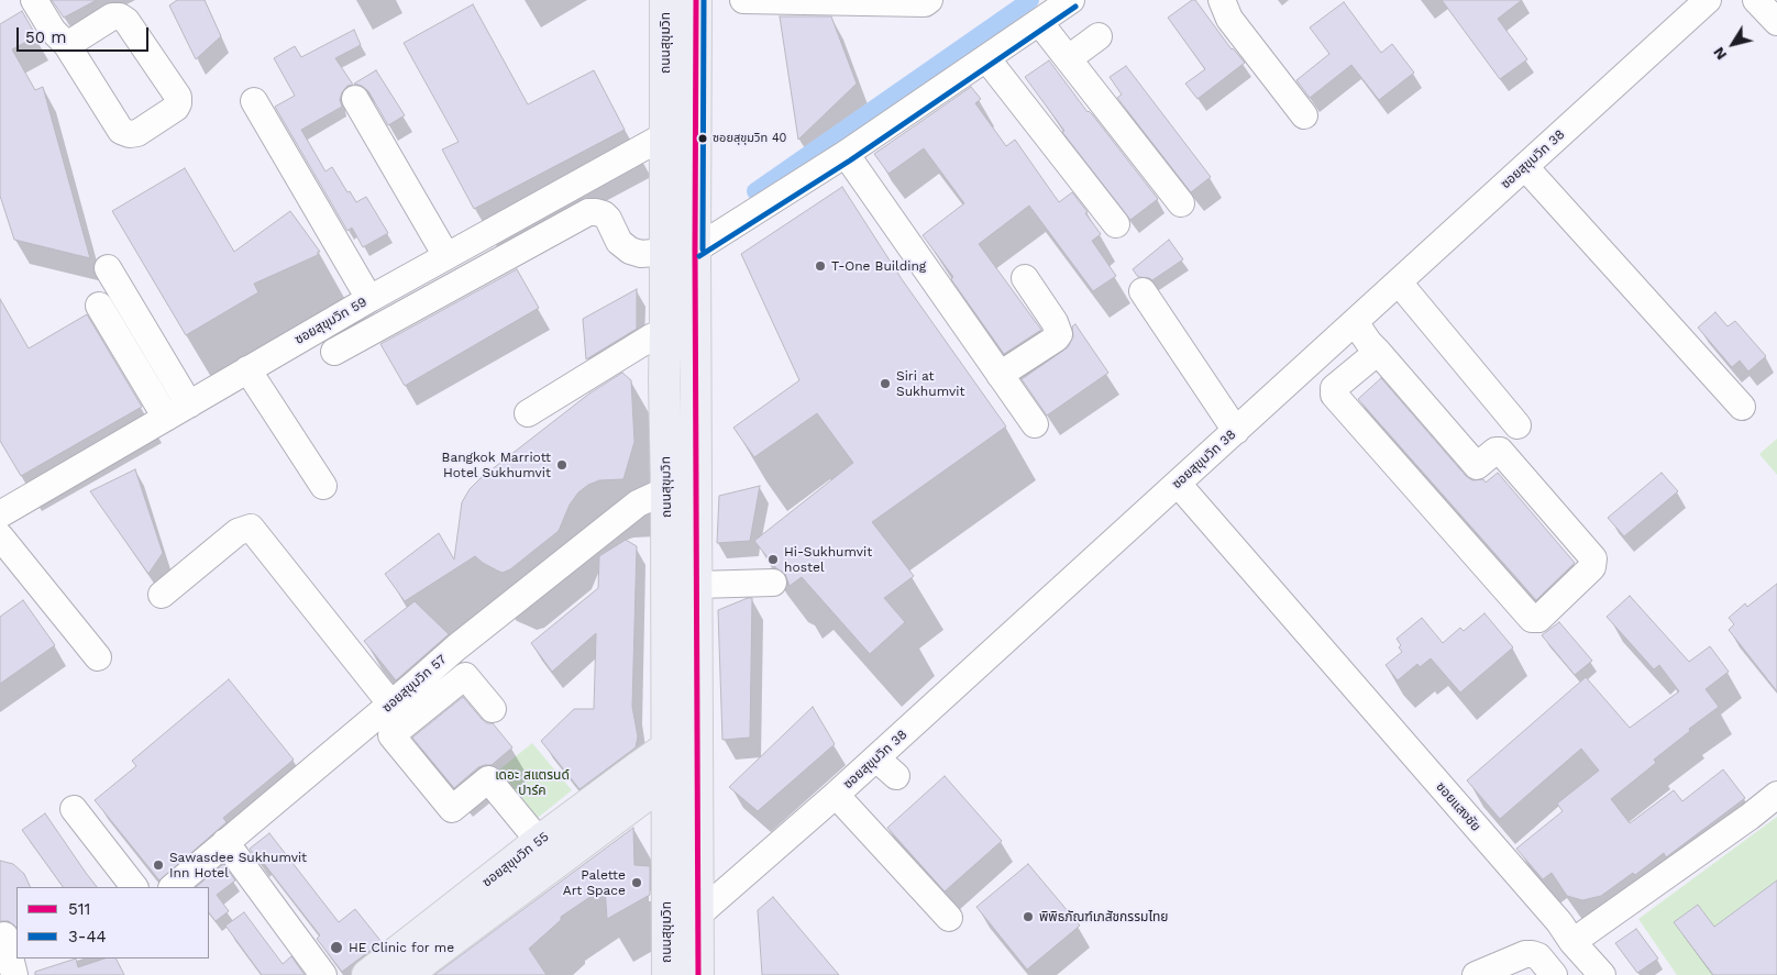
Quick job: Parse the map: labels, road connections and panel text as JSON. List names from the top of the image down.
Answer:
{
  "streets": {
    "main road": ["ถนนสุขุมวิท", "ซอยสุขุมวิท 55"],
    "street": [
      "ซอยสุขุมวิท 38",
      "ซอยสุขุมวิท 59",
      "ซอยสุขุมวิท 57",
      "ซอยแสงชัย"
    ]
  },
  "crossings": [
    ["ถนนสุขุมวิท", "ซอยสุขุมวิท 59"],
    ["ถนนสุขุมวิท", "ซอยสุขุมวิท 57"],
    ["ถนนสุขุมวิท", "ซอยสุขุมวิท 55"],
    ["ซอยสุขุมวิท 38", "ซอยแสงชัย"]
  ],
  "parks": ["เดอะ สแตรนด์ ปาร์ค"],
  "places": [
    "ซอยสุขุมวิท 40",
    "T-One Building",
    "Siri at Sukhumvit",
    "Bangkok Marriott Hotel Sukhumvit",
    "Hi-Sukhumvit hostel",
    "Sawasdee Sukhumvit Inn Hotel",
    "Palette Art Space",
    "พิพิธภัณฑ์เภสัชกรรมไทย",
    "HE Clinic for me"
  ],
  "lines": ["transit line 511", "transit line 3-44"],
  "legend": ["511", "3-44"],
  "scale_bar": "50 m",
  "north": "bottom left"
}
